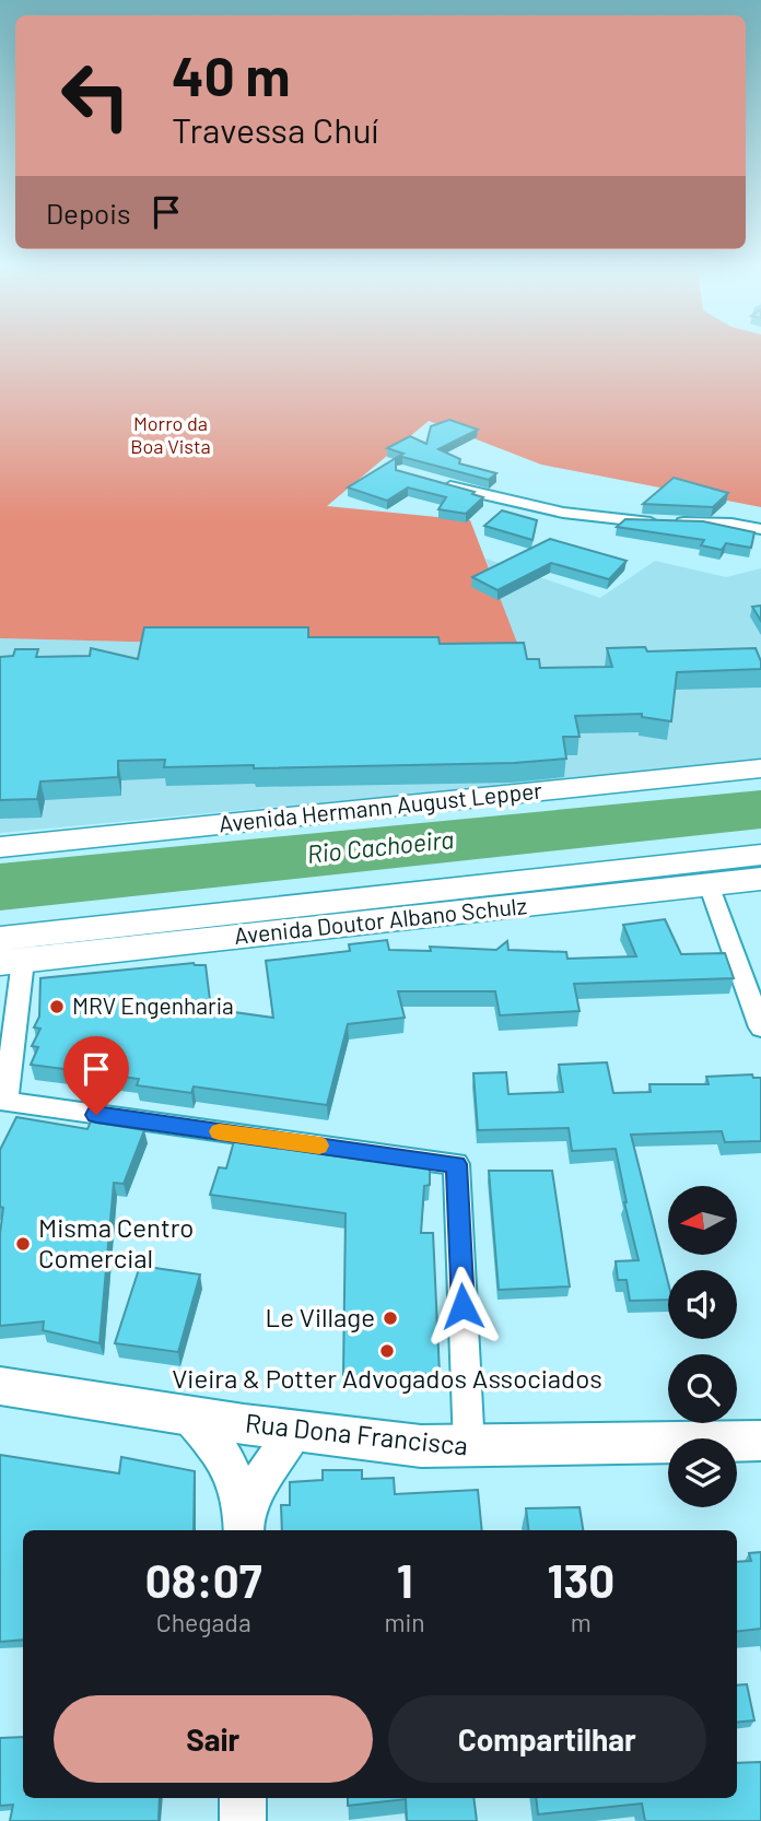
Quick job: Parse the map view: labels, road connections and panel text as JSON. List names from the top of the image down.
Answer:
{
  "streets": {
    "main road": ["Avenida Hermann August Lepper", "Avenida Doutor Albano Schulz", "Rua Dona Francisca"]
  },
  "water": ["Rio Cachoeira"],
  "parks": ["Morro da Boa Vista"],
  "places": [
    "MRV Engenharia",
    "Misma Centro Comercial",
    "Le Village",
    "Vieira & Potter Advogados Associados"
  ],
  "north": "left",
  "page": {
    "turn": ["40 m", "Travessa Chuí"],
    "then": "Depois",
    "eta": [
      "08:07",
      "Chegada",
      "1",
      "min",
      "130",
      "m"
    ],
    "buttons": ["Sair", "Compartilhar"]
  }
}
